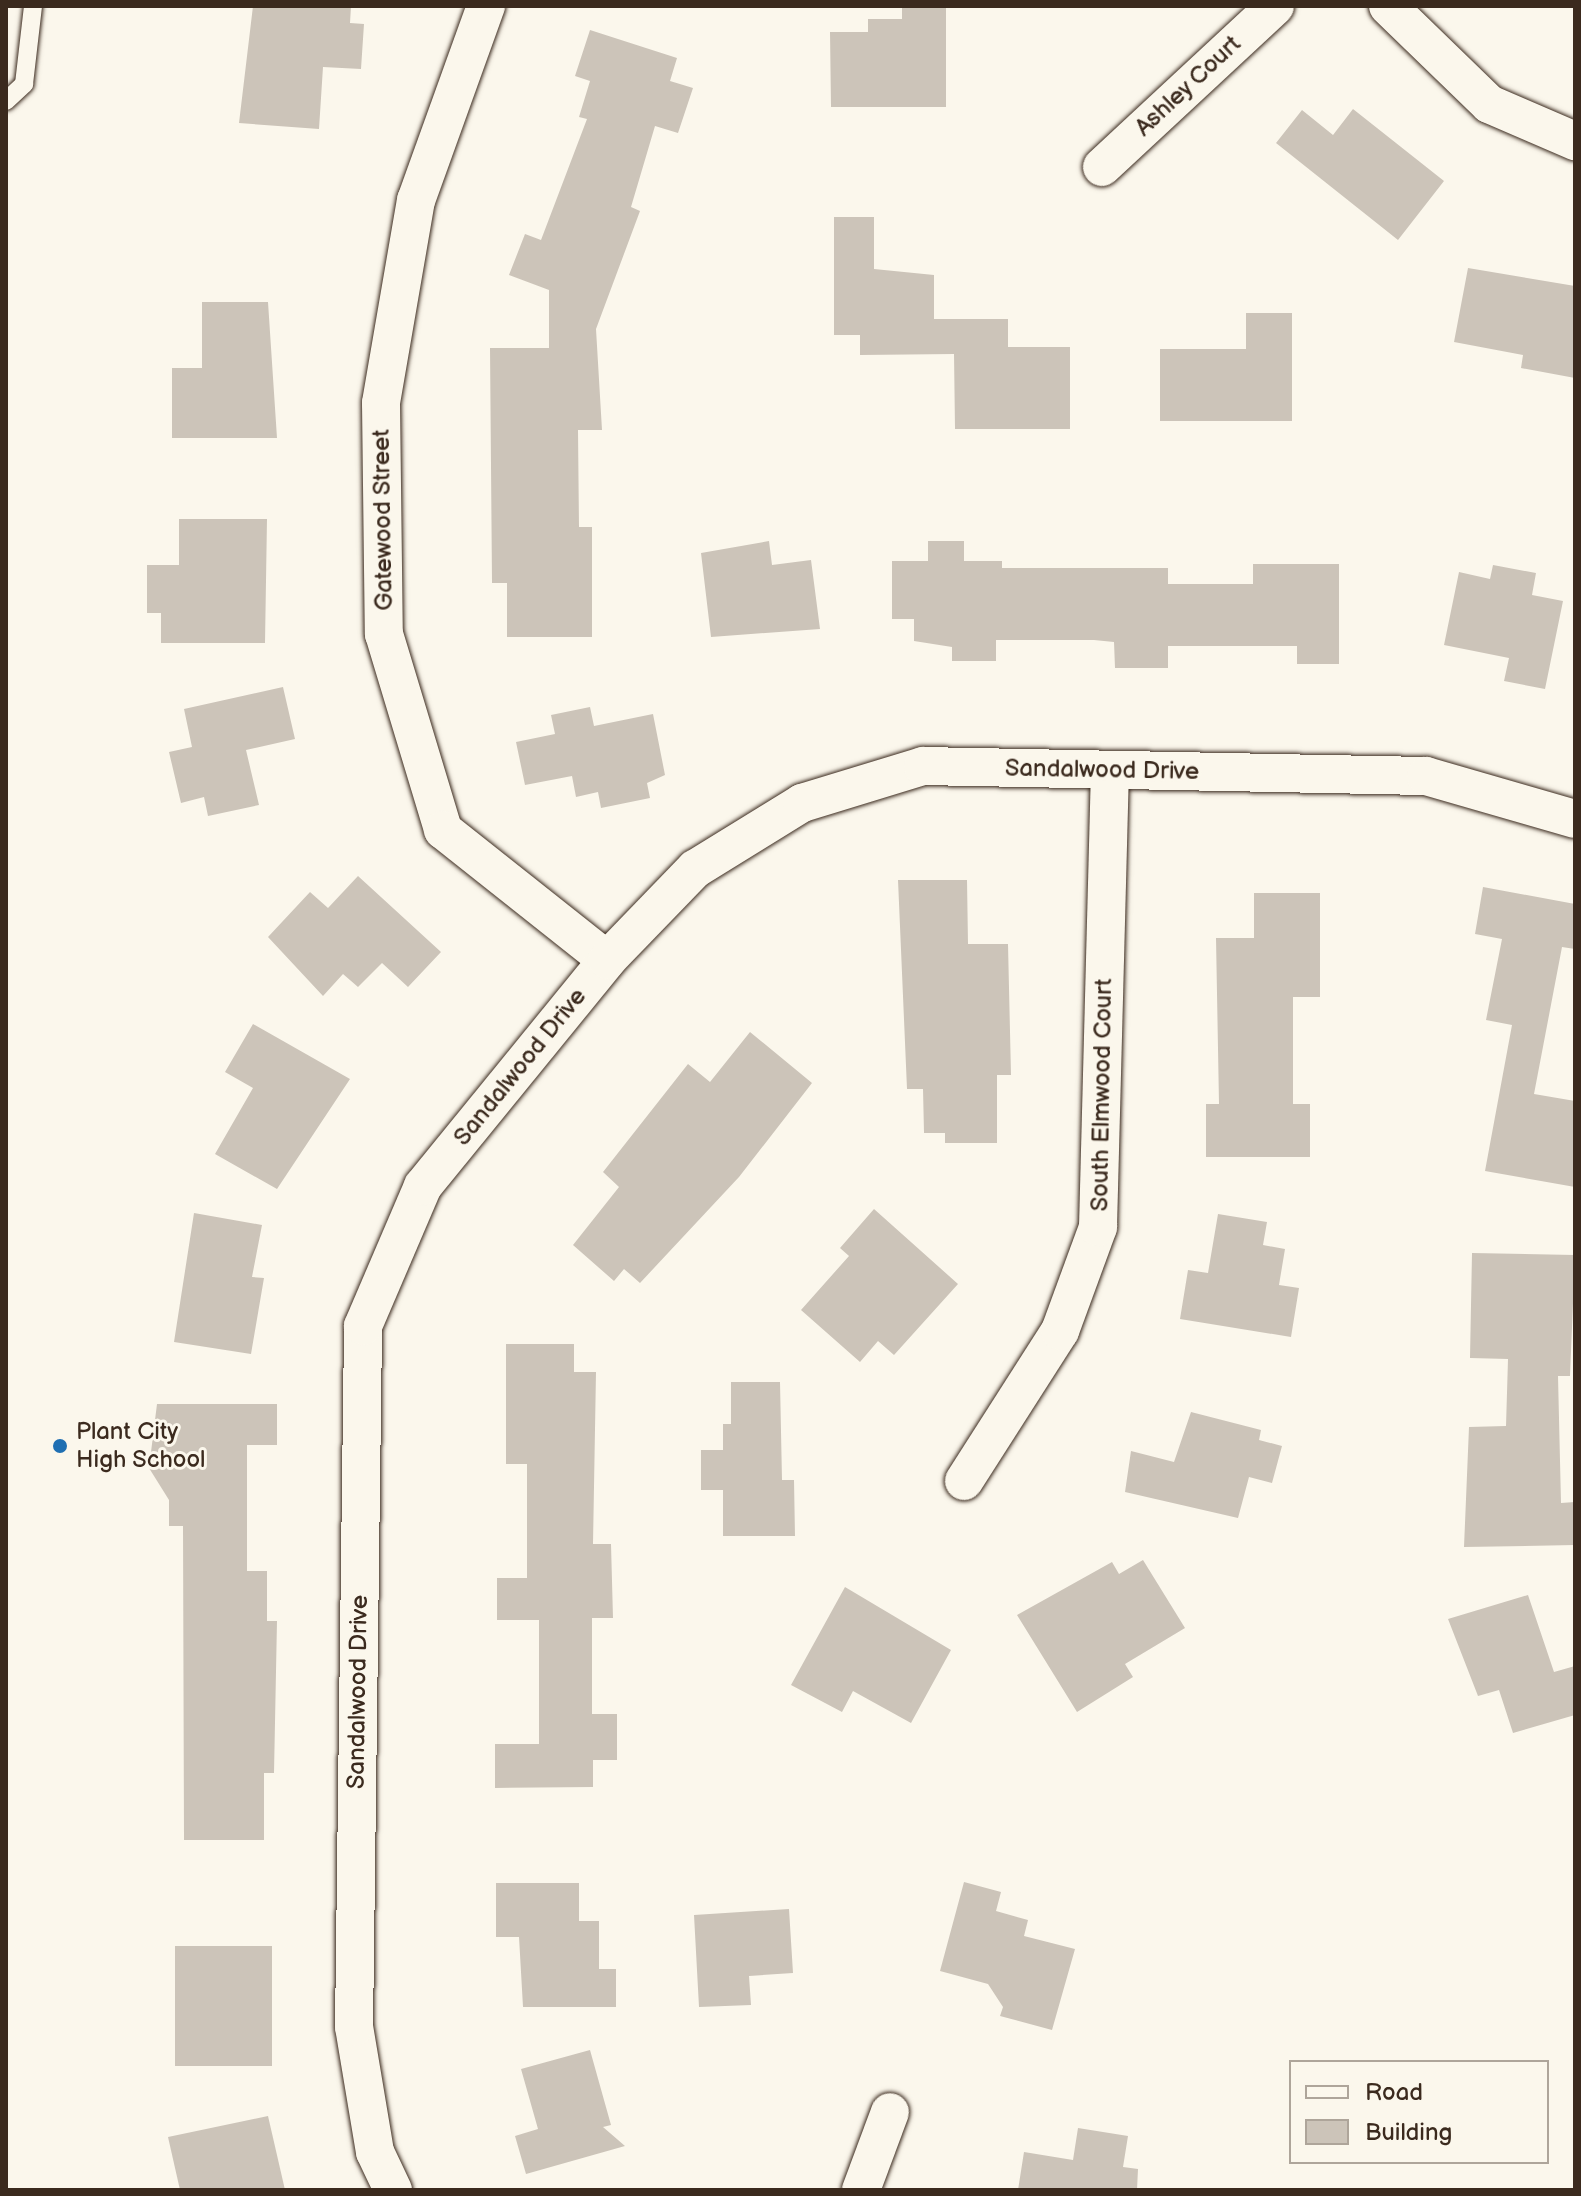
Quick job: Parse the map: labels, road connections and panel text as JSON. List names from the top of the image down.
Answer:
{
  "streets": {
    "street": [
      "Ashley Court",
      "Gatewood Street",
      "Sandalwood Drive",
      "South Elmwood Court"
    ]
  },
  "crossings": [
    ["Gatewood Street", "Sandalwood Drive"],
    ["Sandalwood Drive", "South Elmwood Court"]
  ],
  "places": ["Plant City High School"],
  "legend": ["Road", "Building"]
}
